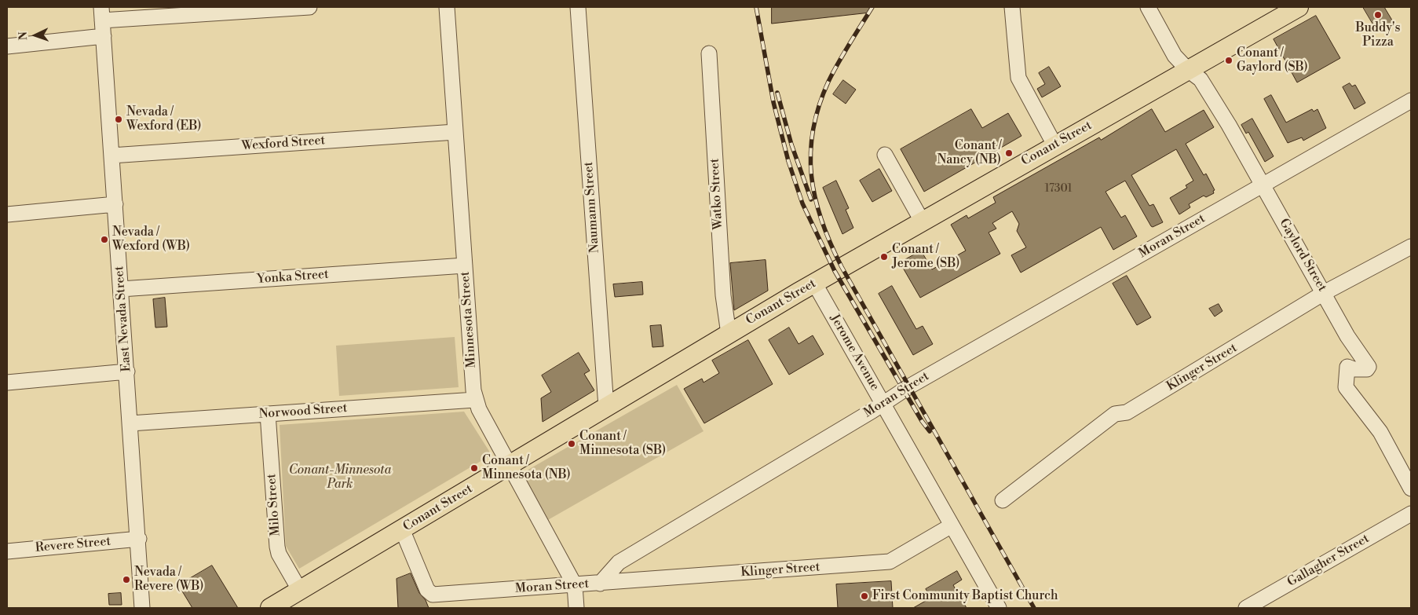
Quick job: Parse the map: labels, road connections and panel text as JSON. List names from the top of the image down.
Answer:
{
  "streets": {
    "main road": ["Conant Street"],
    "street": [
      "Wexford Street",
      "Watko Street",
      "Naumann Street",
      "Moran Street",
      "Gaylord Street",
      "Yonka Street",
      "East Nevada Street",
      "Minnesota Street",
      "Jerome Avenue",
      "Klinger Street",
      "Norwood Street",
      "Milo Street",
      "Revere Street",
      "Gallagher Street"
    ]
  },
  "crossings": [
    ["Wexford Street", "East Nevada Street"],
    ["Wexford Street", "Minnesota Street"],
    ["Conant Street", "Watko Street"],
    ["Conant Street", "Naumann Street"],
    ["Conant Street", "Moran Street"],
    ["Conant Street", "Gaylord Street"],
    ["Conant Street", "Minnesota Street"],
    ["Conant Street", "Jerome Avenue"],
    ["Conant Street", "Milo Street"],
    ["Moran Street", "Gaylord Street"],
    ["Moran Street", "Minnesota Street"],
    ["Moran Street", "Jerome Avenue"],
    ["Moran Street", "Klinger Street"],
    ["Gaylord Street", "Klinger Street"],
    ["Yonka Street", "East Nevada Street"],
    ["Yonka Street", "Minnesota Street"],
    ["East Nevada Street", "Norwood Street"],
    ["East Nevada Street", "Revere Street"],
    ["Minnesota Street", "Norwood Street"],
    ["Jerome Avenue", "Klinger Street"],
    ["Norwood Street", "Milo Street"]
  ],
  "parks": ["Conant-Minnesota Park"],
  "places": [
    "Buddy's Pizza",
    "Conant / Gaylord (SB)",
    "Nevada / Wexford (EB)",
    "Conant / Nancy (NB)",
    "Nevada / Wexford (WB)",
    "Conant / Jerome (SB)",
    "Conant / Minnesota (SB)",
    "Conant / Minnesota (NB)",
    "Nevada / Revere (WB)",
    "First Community Baptist Church"
  ],
  "house_numbers": ["17301"],
  "north": "left"
}
